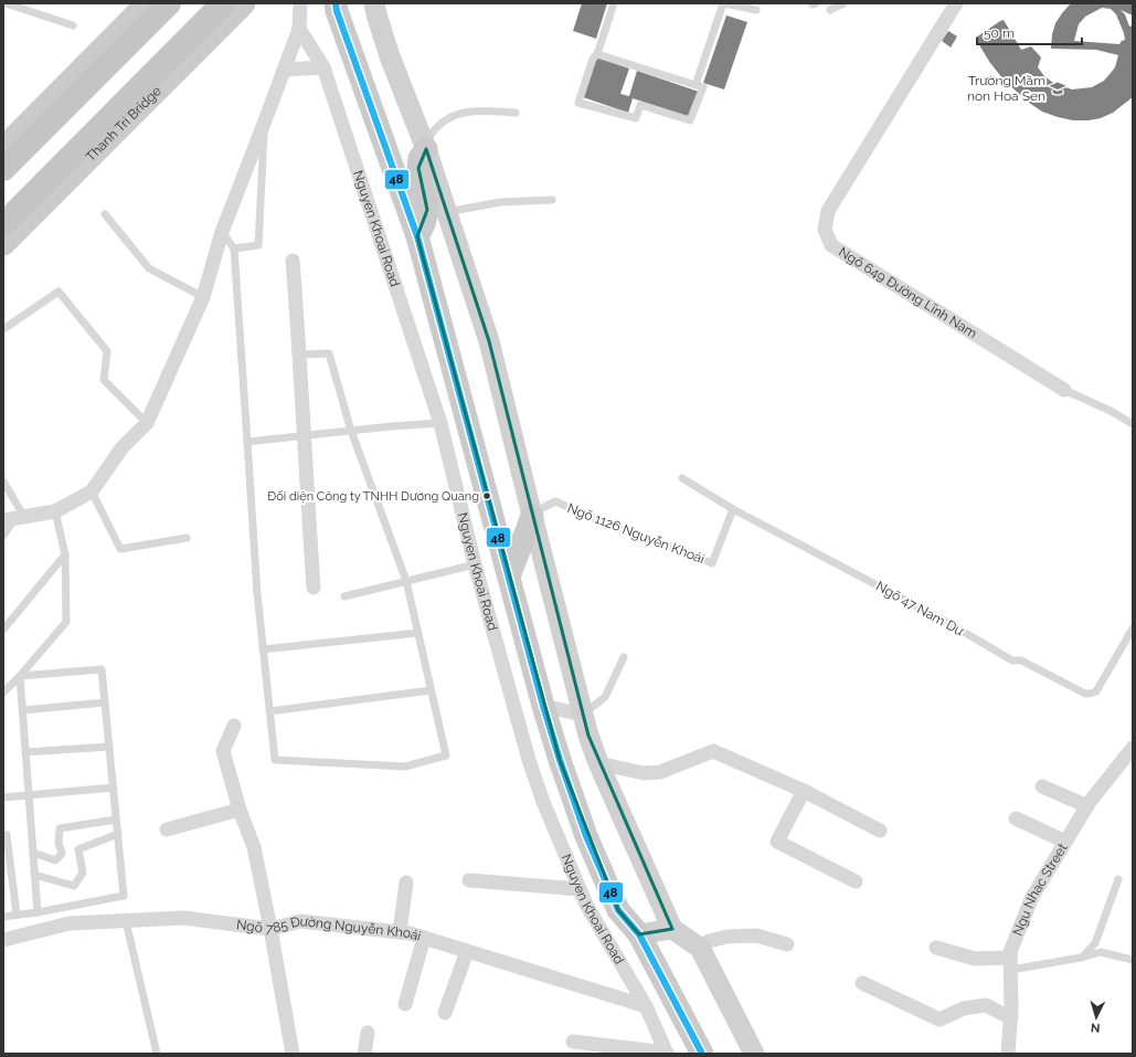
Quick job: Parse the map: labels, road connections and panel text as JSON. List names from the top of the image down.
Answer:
{
  "streets": {
    "highway": ["Thanh Tri Bridge"],
    "main road": ["Nguyen Khoai Road"],
    "street": ["Ngõ 649 Đường Lĩnh Nam", "Ngu Nhac Street", "Ngõ 785 Đường Nguyễn Khoái"],
    "lane": ["Ngõ 1126 Nguyễn Khoái", "Ngõ 47 Nam Dư"]
  },
  "crossings": [
    ["Nguyen Khoai Road", "Ngõ 785 Đường Nguyễn Khoái"],
    ["Ngõ 1126 Nguyễn Khoái", "Ngõ 47 Nam Dư"]
  ],
  "places": {
    "school or university": ["Trường Mầm non Hoa Sen"],
    "other": ["Đối diện Công ty TNHH Dương Quang"]
  },
  "lines": ["transit line 48"],
  "scale_bar": "50 m",
  "north": "bottom"
}
